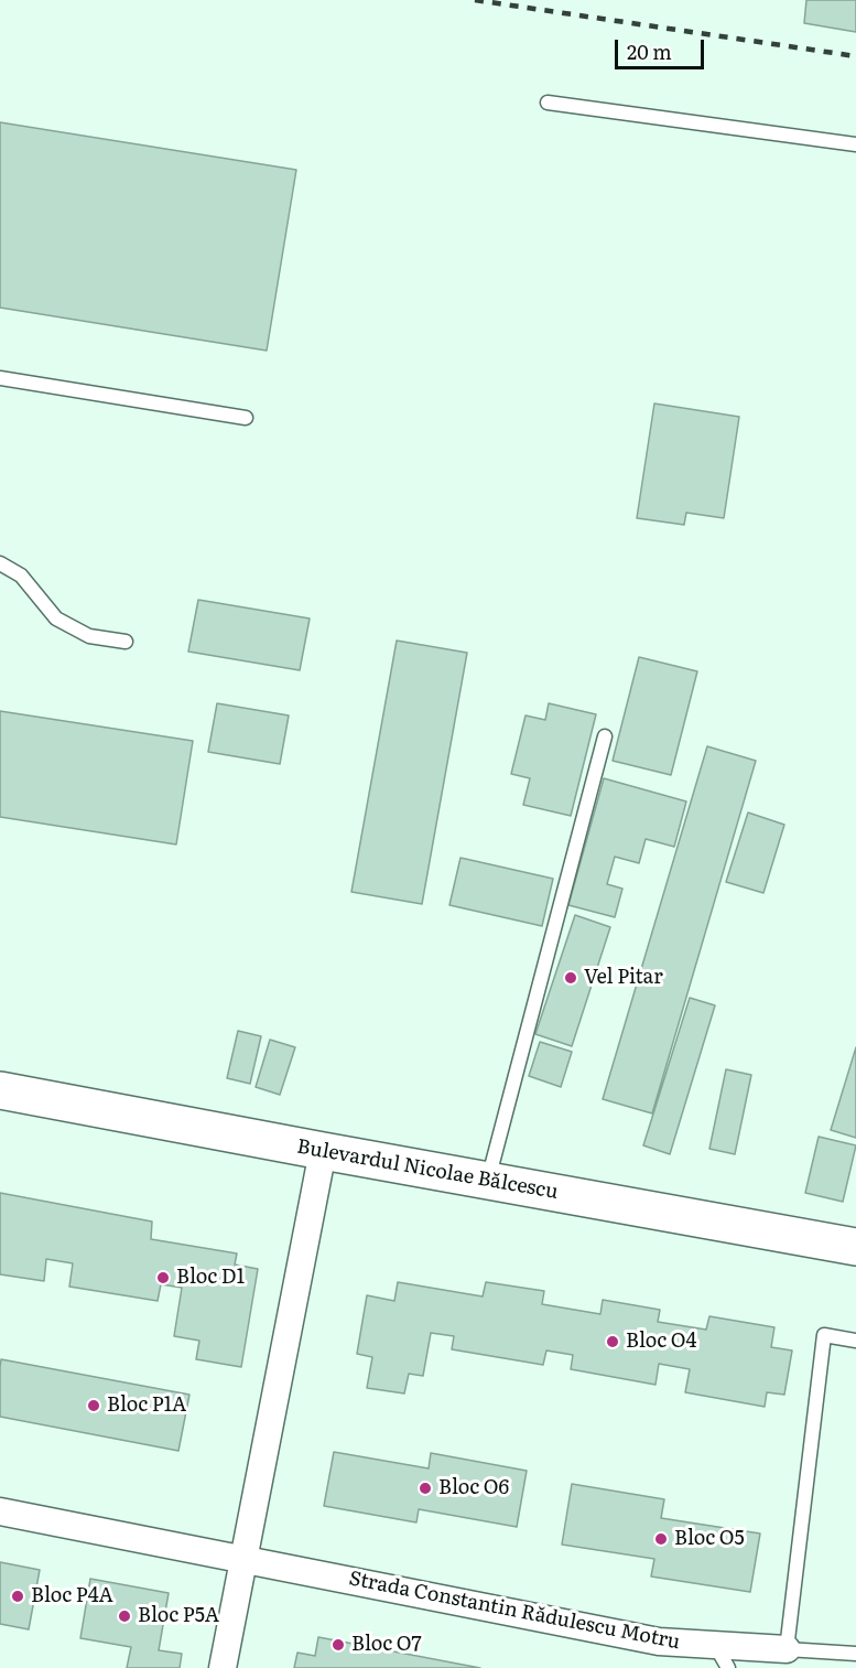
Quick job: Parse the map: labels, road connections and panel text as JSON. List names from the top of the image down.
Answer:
{
  "streets": {
    "main road": ["Bulevardul Nicolae Bălcescu"],
    "street": ["Strada Constantin Rădulescu Motru"]
  },
  "places": [
    "Vel Pitar",
    "Bloc D1",
    "Bloc O4",
    "Bloc P1A",
    "Bloc O6",
    "Bloc O5",
    "Bloc P4A",
    "Bloc P5A",
    "Bloc O7"
  ],
  "scale_bar": "20 m"
}
